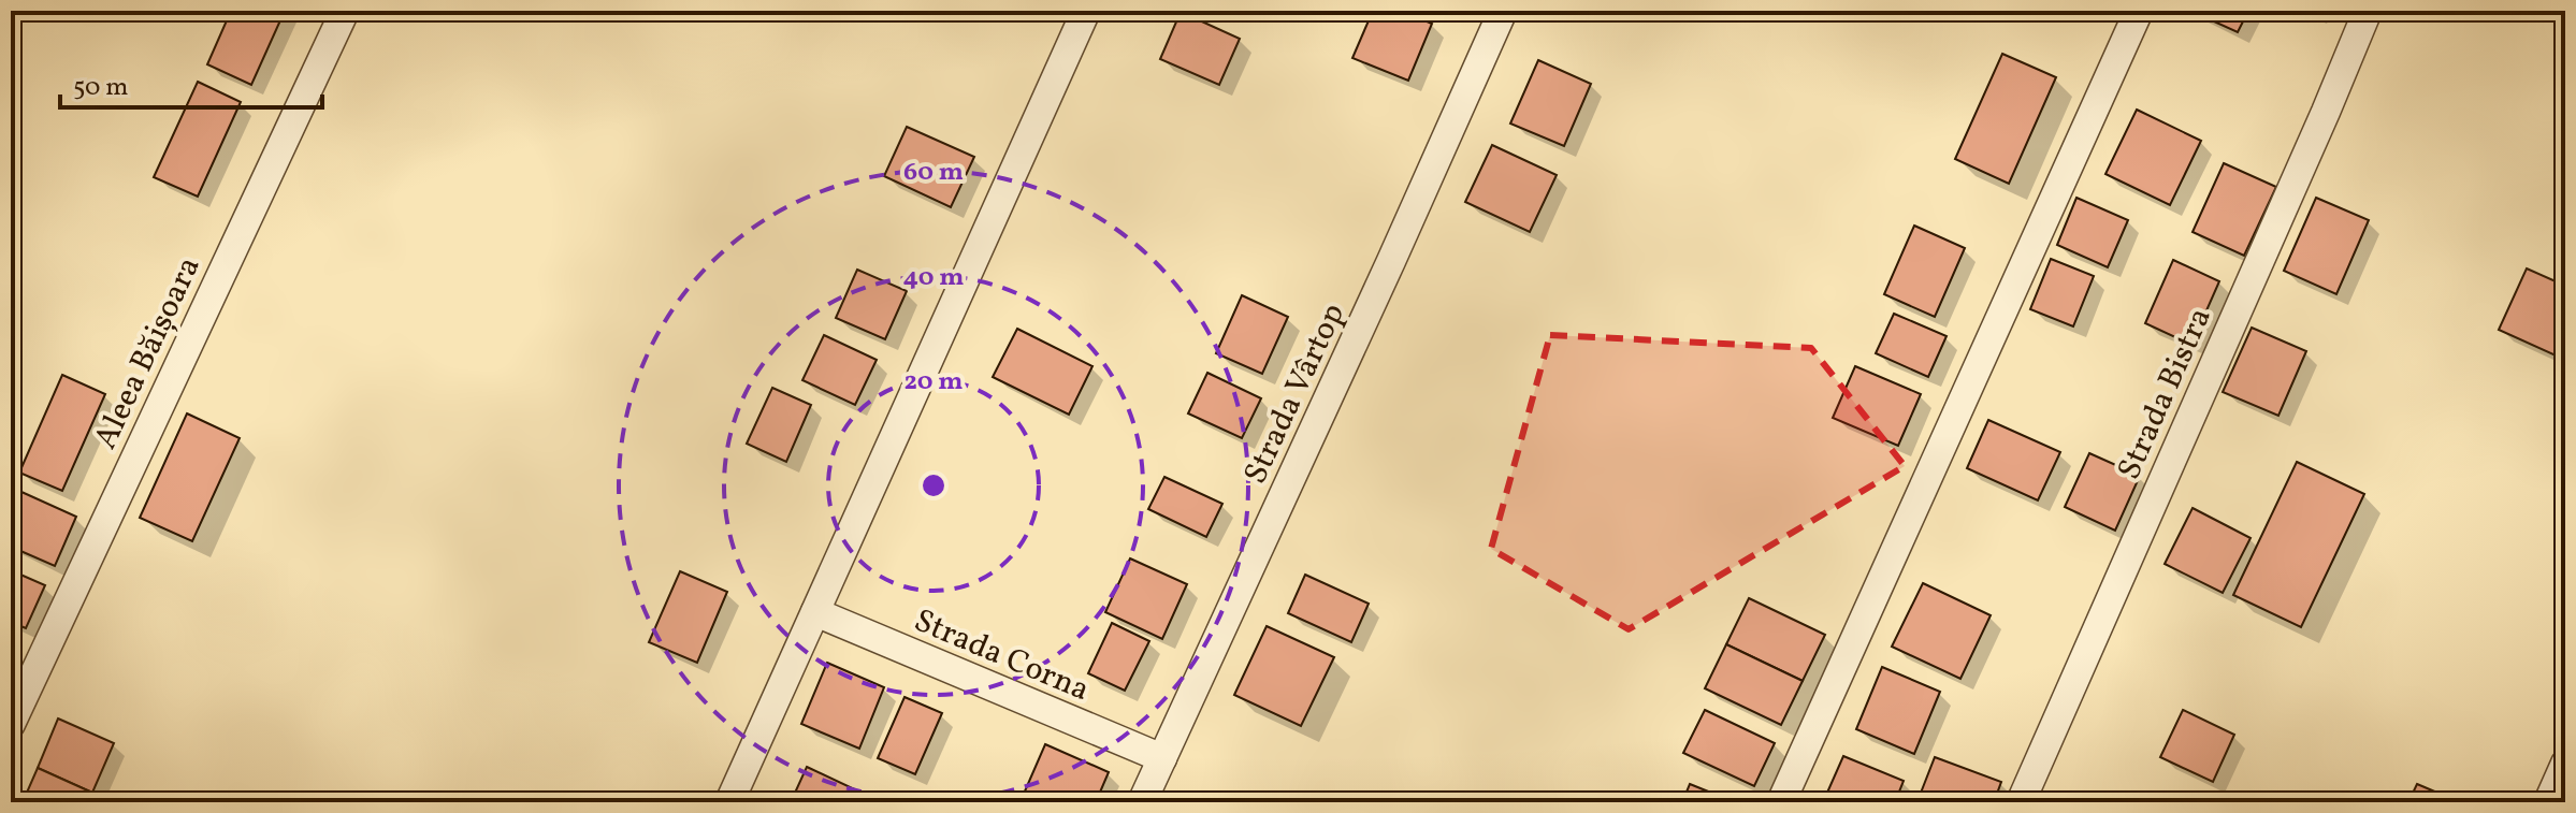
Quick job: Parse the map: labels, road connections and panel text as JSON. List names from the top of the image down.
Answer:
{
  "streets": {
    "street": [
      "Aleea Băișoara",
      "Strada Vârtop",
      "Strada Bistra",
      "Strada Corna"
    ]
  },
  "crossings": [
    ["Strada Vârtop", "Strada Corna"]
  ],
  "scale_bar": "50 m",
  "rings": ["60 m", "40 m", "20 m"]
}
